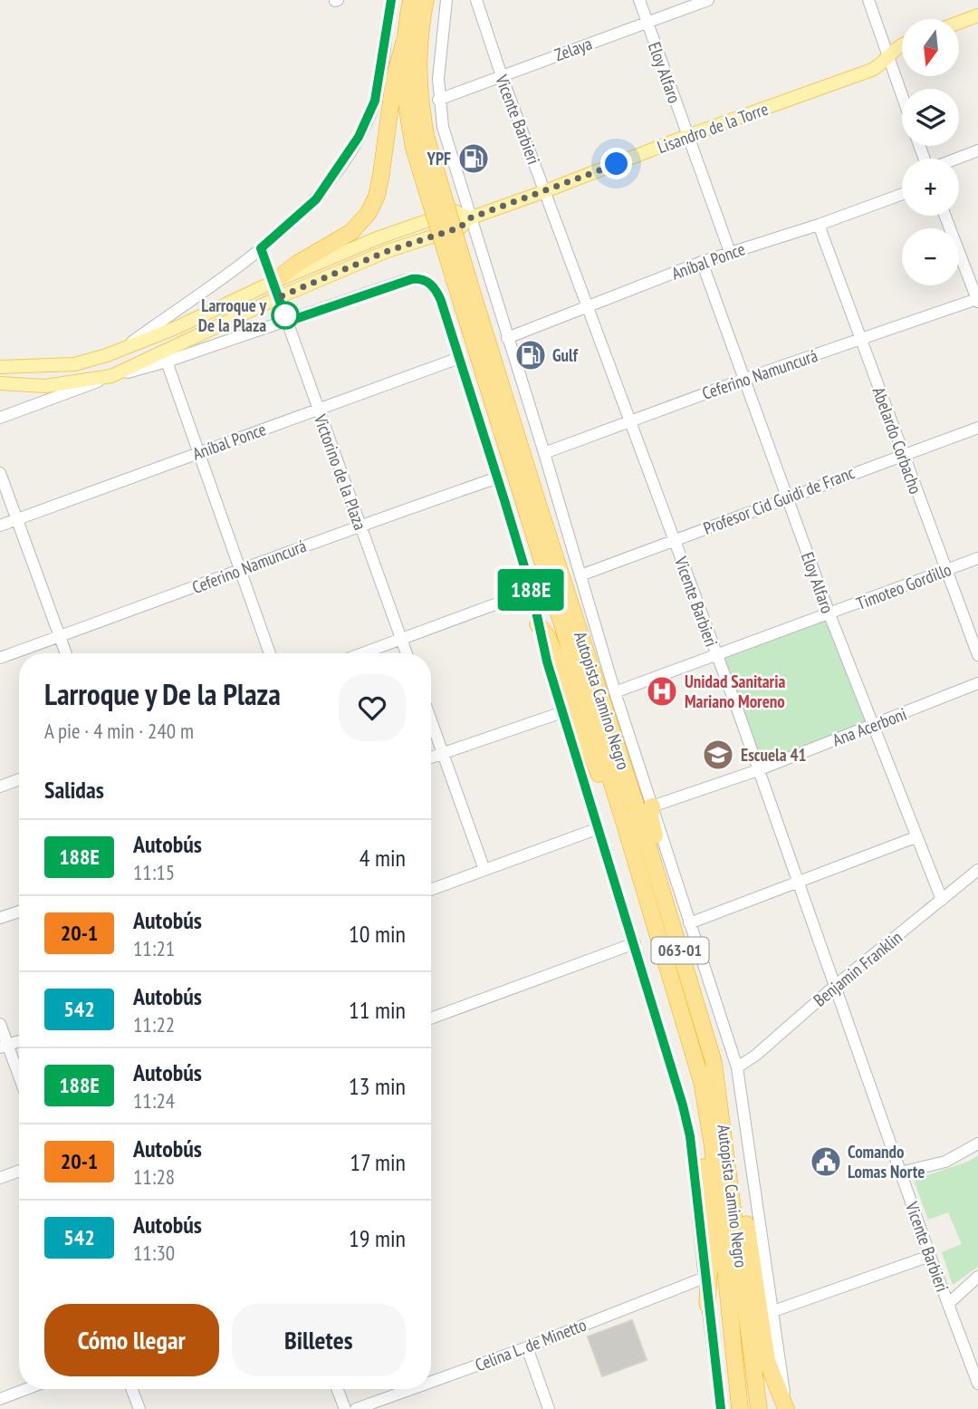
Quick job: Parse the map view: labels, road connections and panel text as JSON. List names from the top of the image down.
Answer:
{
  "streets": {
    "highway": ["Autopista Camino Negro", "063-01"],
    "main road": ["Lisandro de la Torre"],
    "street": [
      "Zelaya",
      "Eloy Alfaro",
      "Vicente Barbieri",
      "Aníbal Ponce",
      "Ceferino Namuncurá",
      "Abelardo Corbacho",
      "Victorino de la Plaza",
      "Profesor Cid Guidi de Franc",
      "Timoteo Gordillo",
      "Ana Acerboni",
      "Benjamin Franklin",
      "Celina L. de Minetto"
    ]
  },
  "crossings": [
    ["Zelaya", "Eloy Alfaro"],
    ["Zelaya", "Vicente Barbieri"],
    ["Eloy Alfaro", "Lisandro de la Torre"],
    ["Eloy Alfaro", "Aníbal Ponce"],
    ["Eloy Alfaro", "Ceferino Namuncurá"],
    ["Eloy Alfaro", "Profesor Cid Guidi de Franc"],
    ["Eloy Alfaro", "Timoteo Gordillo"],
    ["Eloy Alfaro", "Ana Acerboni"],
    ["Eloy Alfaro", "Benjamin Franklin"],
    ["Vicente Barbieri", "Lisandro de la Torre"],
    ["Vicente Barbieri", "Aníbal Ponce"],
    ["Vicente Barbieri", "Ceferino Namuncurá"],
    ["Vicente Barbieri", "Profesor Cid Guidi de Franc"],
    ["Vicente Barbieri", "Timoteo Gordillo"],
    ["Vicente Barbieri", "Ana Acerboni"],
    ["Vicente Barbieri", "Benjamin Franklin"],
    ["Aníbal Ponce", "Abelardo Corbacho"],
    ["Aníbal Ponce", "Victorino de la Plaza"],
    ["Ceferino Namuncurá", "Abelardo Corbacho"],
    ["Ceferino Namuncurá", "Victorino de la Plaza"],
    ["Abelardo Corbacho", "Profesor Cid Guidi de Franc"],
    ["Abelardo Corbacho", "Timoteo Gordillo"]
  ],
  "places": {
    "fuel station": ["YPF", "Gulf"],
    "other": ["Larroque y De la Plaza"],
    "hospital": ["Unidad Sanitaria Mariano Moreno"],
    "school or university": ["Escuela 41"],
    "public building": ["Comando Lomas Norte"]
  },
  "lines": ["bus line 188E"],
  "north": "bottom",
  "page": {
    "on_map": "188E",
    "map_buttons": ["+", "−"],
    "heading": [
      ["Larroque y De la Plaza", "A pie · 4 min · 240 m"],
      "Salidas"
    ],
    "list": [
      {
        "mark": "188E",
        "name": "Autobús",
        "note": "11:15",
        "value": "4 min"
      },
      {
        "mark": "20-1",
        "name": "Autobús",
        "note": "11:21",
        "value": "10 min"
      },
      {
        "mark": "542",
        "name": "Autobús",
        "note": "11:22",
        "value": "11 min"
      },
      {
        "mark": "188E",
        "name": "Autobús",
        "note": "11:24",
        "value": "13 min"
      },
      {
        "mark": "20-1",
        "name": "Autobús",
        "note": "11:28",
        "value": "17 min"
      },
      {
        "mark": "542",
        "name": "Autobús",
        "note": "11:30",
        "value": "19 min"
      }
    ],
    "buttons": ["Cómo llegar", "Billetes"]
  }
}
